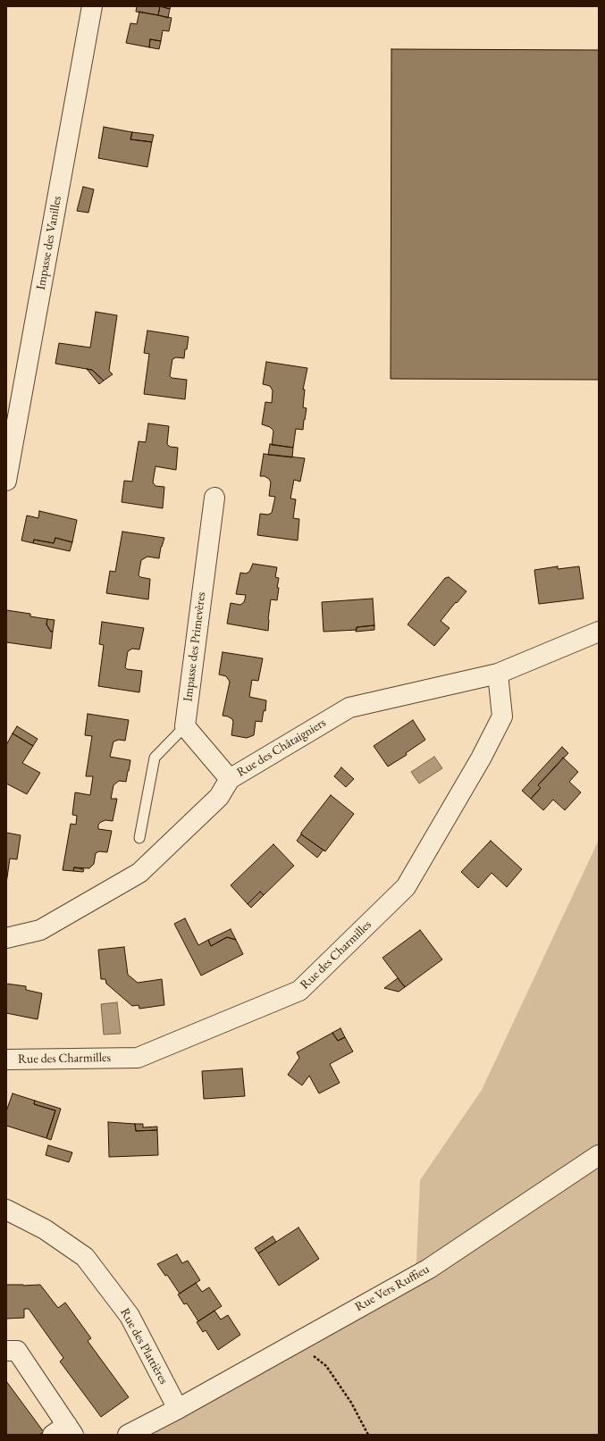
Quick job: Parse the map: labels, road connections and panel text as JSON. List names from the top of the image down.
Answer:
{
  "streets": {
    "street": [
      "Impasse des Vanilles",
      "Impasse des Primevères",
      "Rue des Châtaigniers",
      "Rue des Charmilles",
      "Rue Vers Ruffieu",
      "Rue des Plattières"
    ]
  },
  "crossings": [
    ["Rue des Châtaigniers", "Rue des Charmilles"],
    ["Rue Vers Ruffieu", "Rue des Plattières"]
  ]
}
